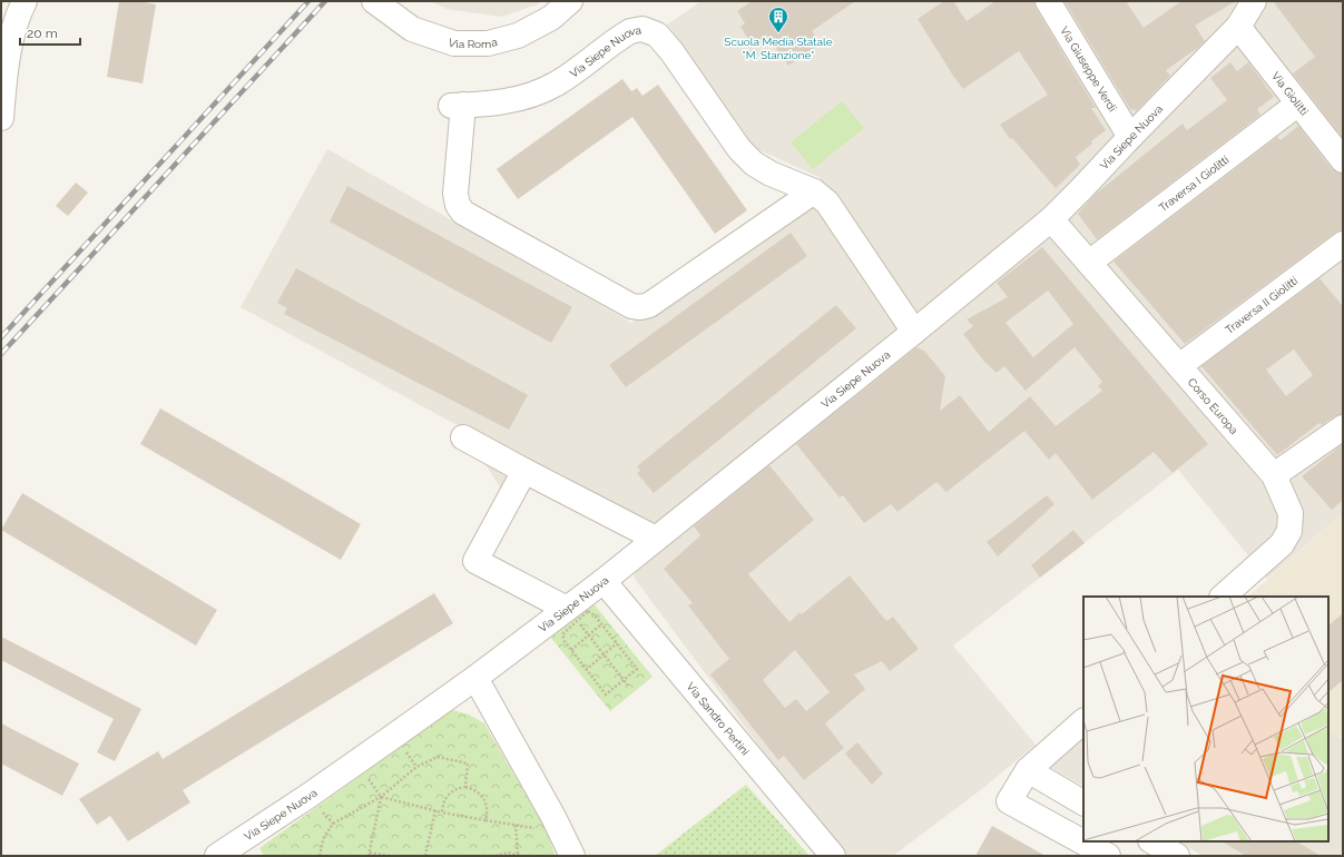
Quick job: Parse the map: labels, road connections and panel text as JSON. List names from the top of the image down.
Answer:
{
  "streets": {
    "street": [
      "Via Roma",
      "Via Siepe Nuova",
      "Via Giuseppe Verdi",
      "Via Giolitti",
      "Traversa I Giolitti",
      "Traversa II Giolitti",
      "Corso Europa",
      "Via Sandro Pertini"
    ]
  },
  "crossings": [
    ["Via Siepe Nuova", "Via Giuseppe Verdi"],
    ["Via Siepe Nuova", "Via Giolitti"],
    ["Via Siepe Nuova", "Corso Europa"],
    ["Via Siepe Nuova", "Via Sandro Pertini"],
    ["Via Giolitti", "Traversa I Giolitti"],
    ["Traversa I Giolitti", "Corso Europa"],
    ["Traversa II Giolitti", "Corso Europa"]
  ],
  "places": {
    "building": ["Scuola Media Statale \"M. Stanzione\""]
  },
  "scale_bar": "20 m"
}
